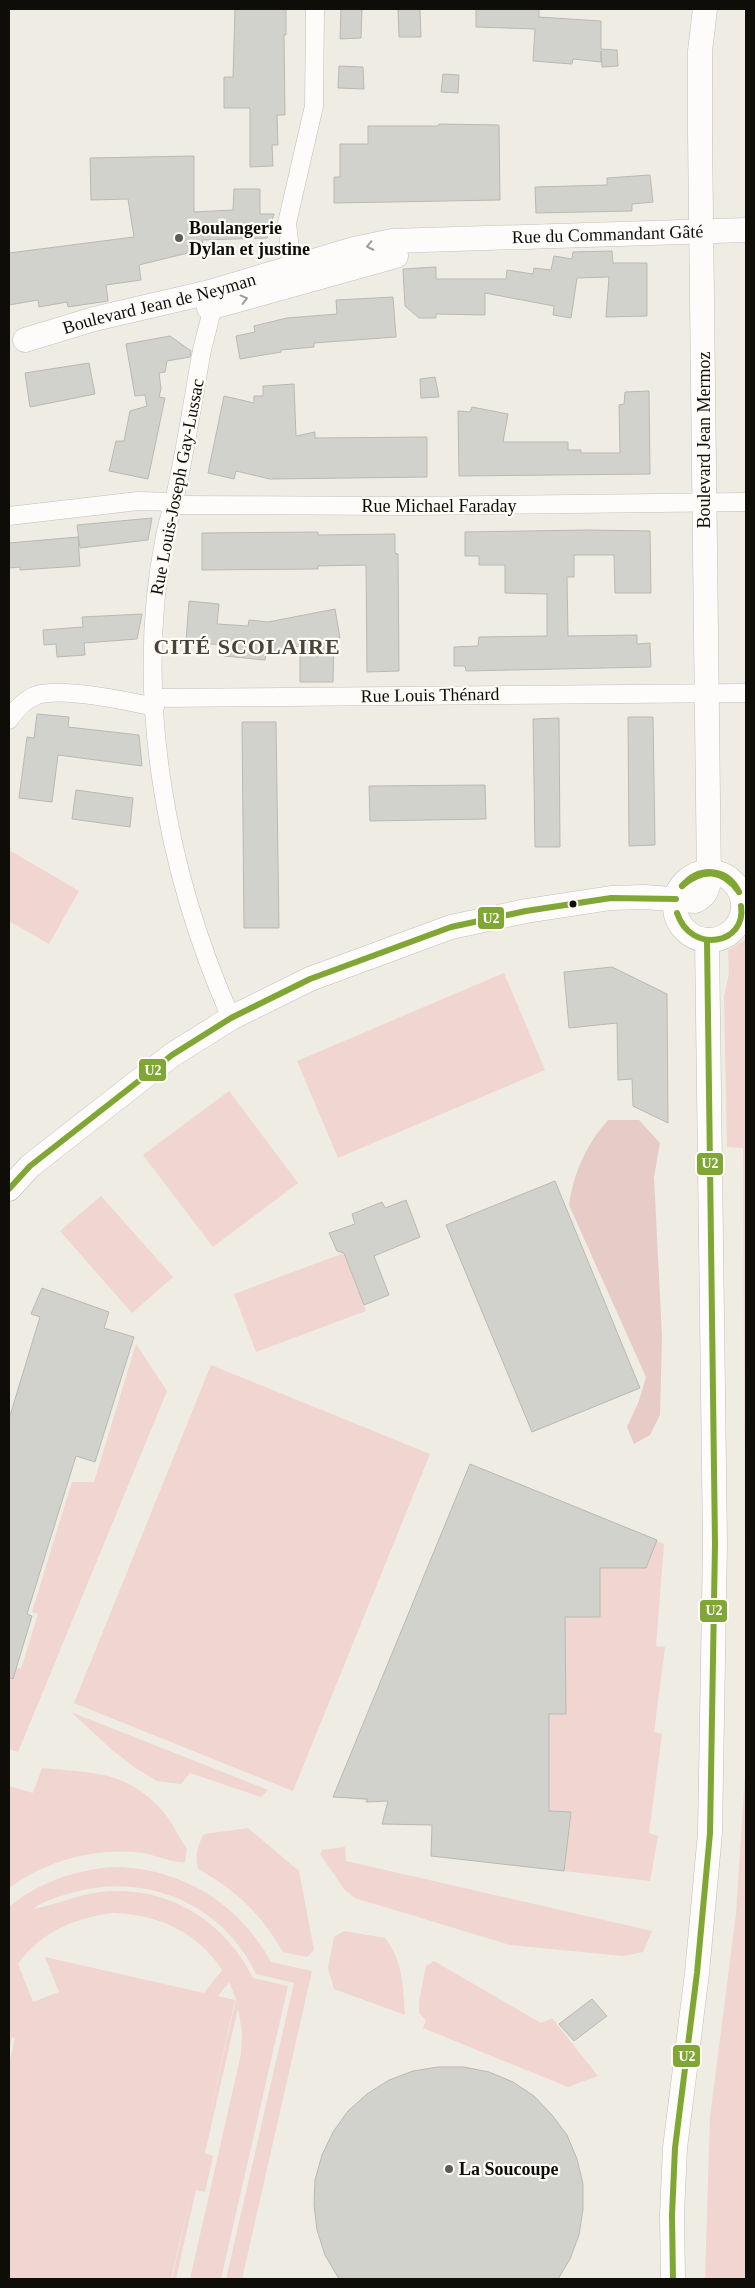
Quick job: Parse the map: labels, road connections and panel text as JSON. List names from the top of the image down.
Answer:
{
  "streets": {
    "main road": ["Rue du Commandant Gâté", "Boulevard Jean de Neyman", "Boulevard Jean Mermoz"],
    "street": ["Rue Louis-Joseph Gay-Lussac", "Rue Michael Faraday", "Rue Louis Thénard"]
  },
  "crossings": [
    ["Rue du Commandant Gâté", "Boulevard Jean de Neyman"],
    ["Rue du Commandant Gâté", "Boulevard Jean Mermoz"],
    ["Boulevard Jean de Neyman", "Rue Louis-Joseph Gay-Lussac"],
    ["Boulevard Jean Mermoz", "Rue Michael Faraday"],
    ["Boulevard Jean Mermoz", "Rue Louis Thénard"],
    ["Rue Louis-Joseph Gay-Lussac", "Rue Michael Faraday"],
    ["Rue Louis-Joseph Gay-Lussac", "Rue Louis Thénard"]
  ],
  "districts": ["CITÉ SCOLAIRE"],
  "places": ["Boulangerie Dylan et justine", "La Soucoupe"],
  "lines": ["transit line U2"]
}
